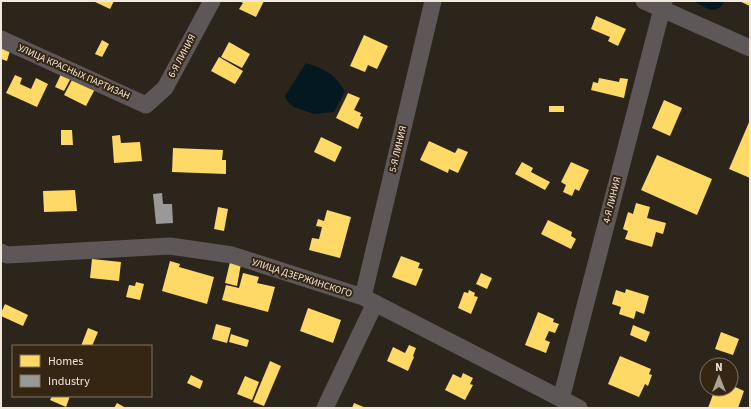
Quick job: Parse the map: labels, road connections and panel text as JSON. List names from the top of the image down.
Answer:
{
  "streets": {
    "street": [
      "6-Я ЛИНИЯ",
      "УЛИЦА КРАСНЫХ ПАРТИЗАН",
      "5-Я ЛИНИЯ",
      "4-Я ЛИНИЯ",
      "УЛИЦА ДЗЕРЖИНСКОГО"
    ]
  },
  "crossings": [
    ["6-Я ЛИНИЯ", "УЛИЦА КРАСНЫХ ПАРТИЗАН"],
    ["5-Я ЛИНИЯ", "УЛИЦА ДЗЕРЖИНСКОГО"],
    ["4-Я ЛИНИЯ", "УЛИЦА ДЗЕРЖИНСКОГО"]
  ],
  "legend": ["Homes", "Industry"],
  "north": "top"
}
